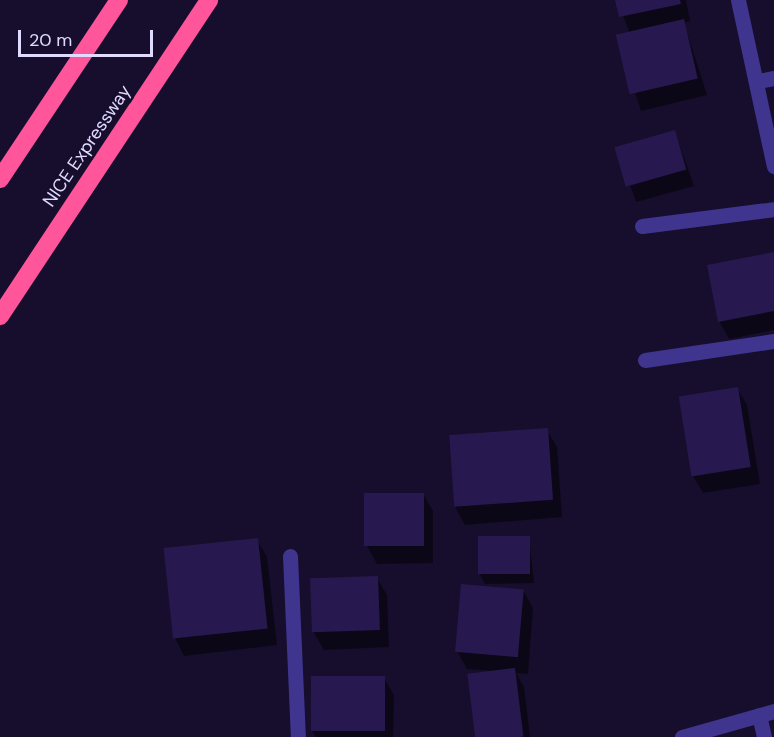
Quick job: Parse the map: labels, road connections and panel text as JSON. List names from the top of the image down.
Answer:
{
  "streets": {
    "highway": ["NICE Expressway"]
  },
  "scale_bar": "20 m"
}
